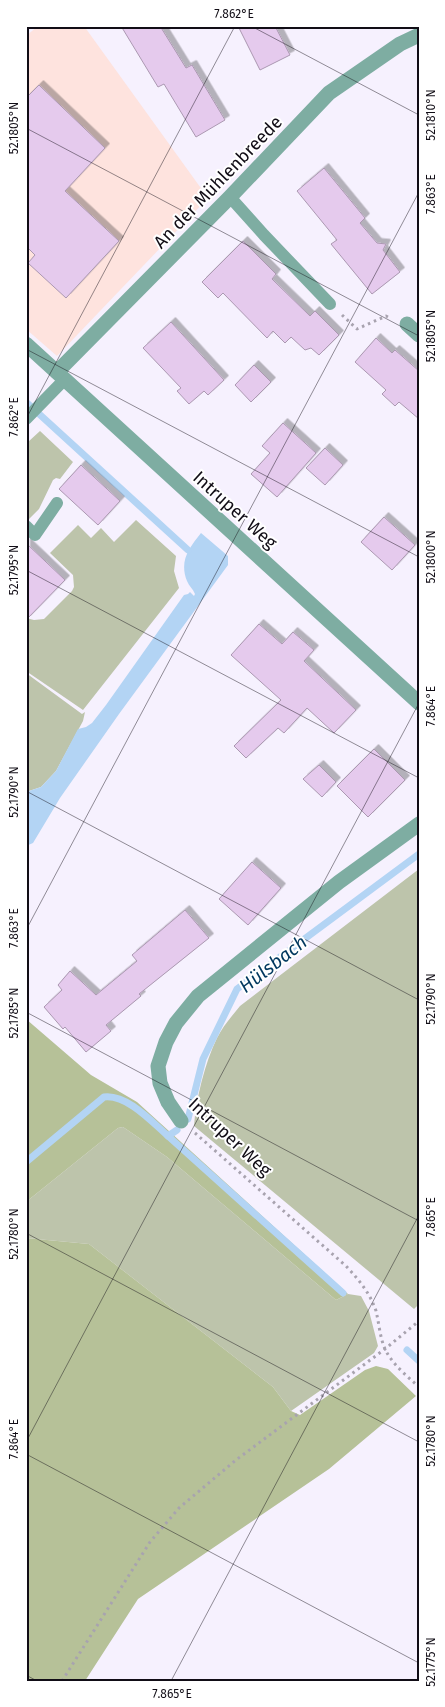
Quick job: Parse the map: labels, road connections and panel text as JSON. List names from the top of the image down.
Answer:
{
  "streets": {
    "street": ["An der Mühlenbreede", "Intruper Weg"]
  },
  "crossings": [
    ["An der Mühlenbreede", "Intruper Weg"]
  ],
  "water": ["Hülsbach"],
  "coordinates": [
    "7.862°E",
    "52.1810°N",
    "52.1805°N",
    "7.863°E",
    "52.1800°N",
    "52.1795°N",
    "7.864°E",
    "52.1790°N",
    "52.1785°N",
    "7.865°E",
    "52.1780°N",
    "52.1775°N"
  ]
}
